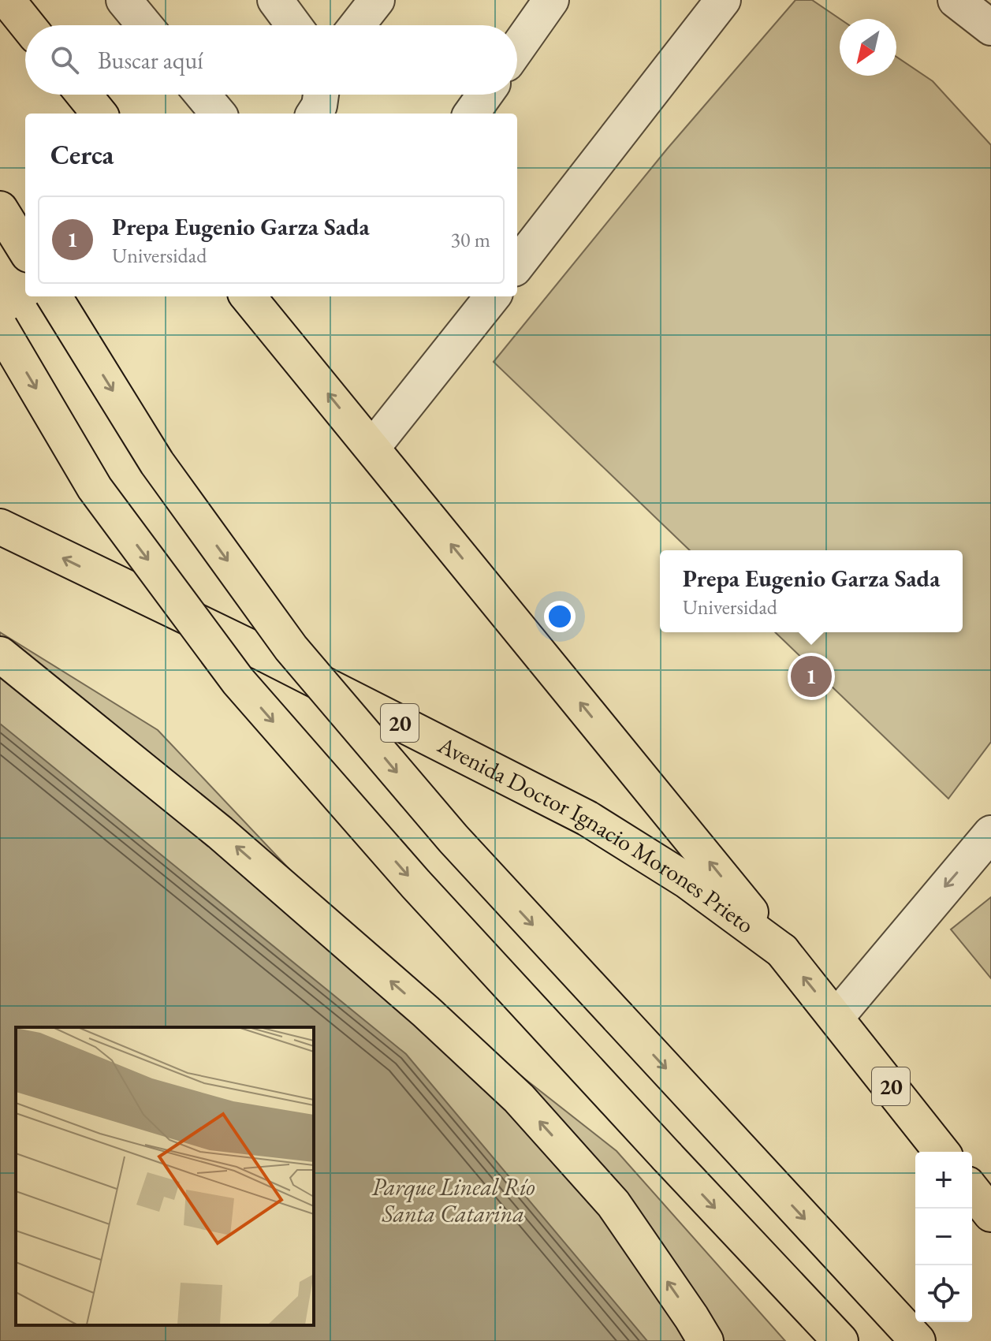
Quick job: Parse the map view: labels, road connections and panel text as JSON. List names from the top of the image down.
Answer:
{
  "streets": {
    "main road": ["20", "Avenida Doctor Ignacio Morones Prieto"]
  },
  "parks": ["Parque Lineal Río Santa Catarina"],
  "north": "bottom left",
  "page": {
    "search": "Buscar aquí",
    "heading": "Cerca",
    "list": [
      {
        "mark": "1",
        "name": "Prepa Eugenio Garza Sada",
        "note": "Universidad",
        "value": "30 m"
      }
    ],
    "popup": ["Prepa Eugenio Garza Sada", "Universidad"],
    "pins": "1",
    "map_buttons": ["+", "−"]
  }
}
